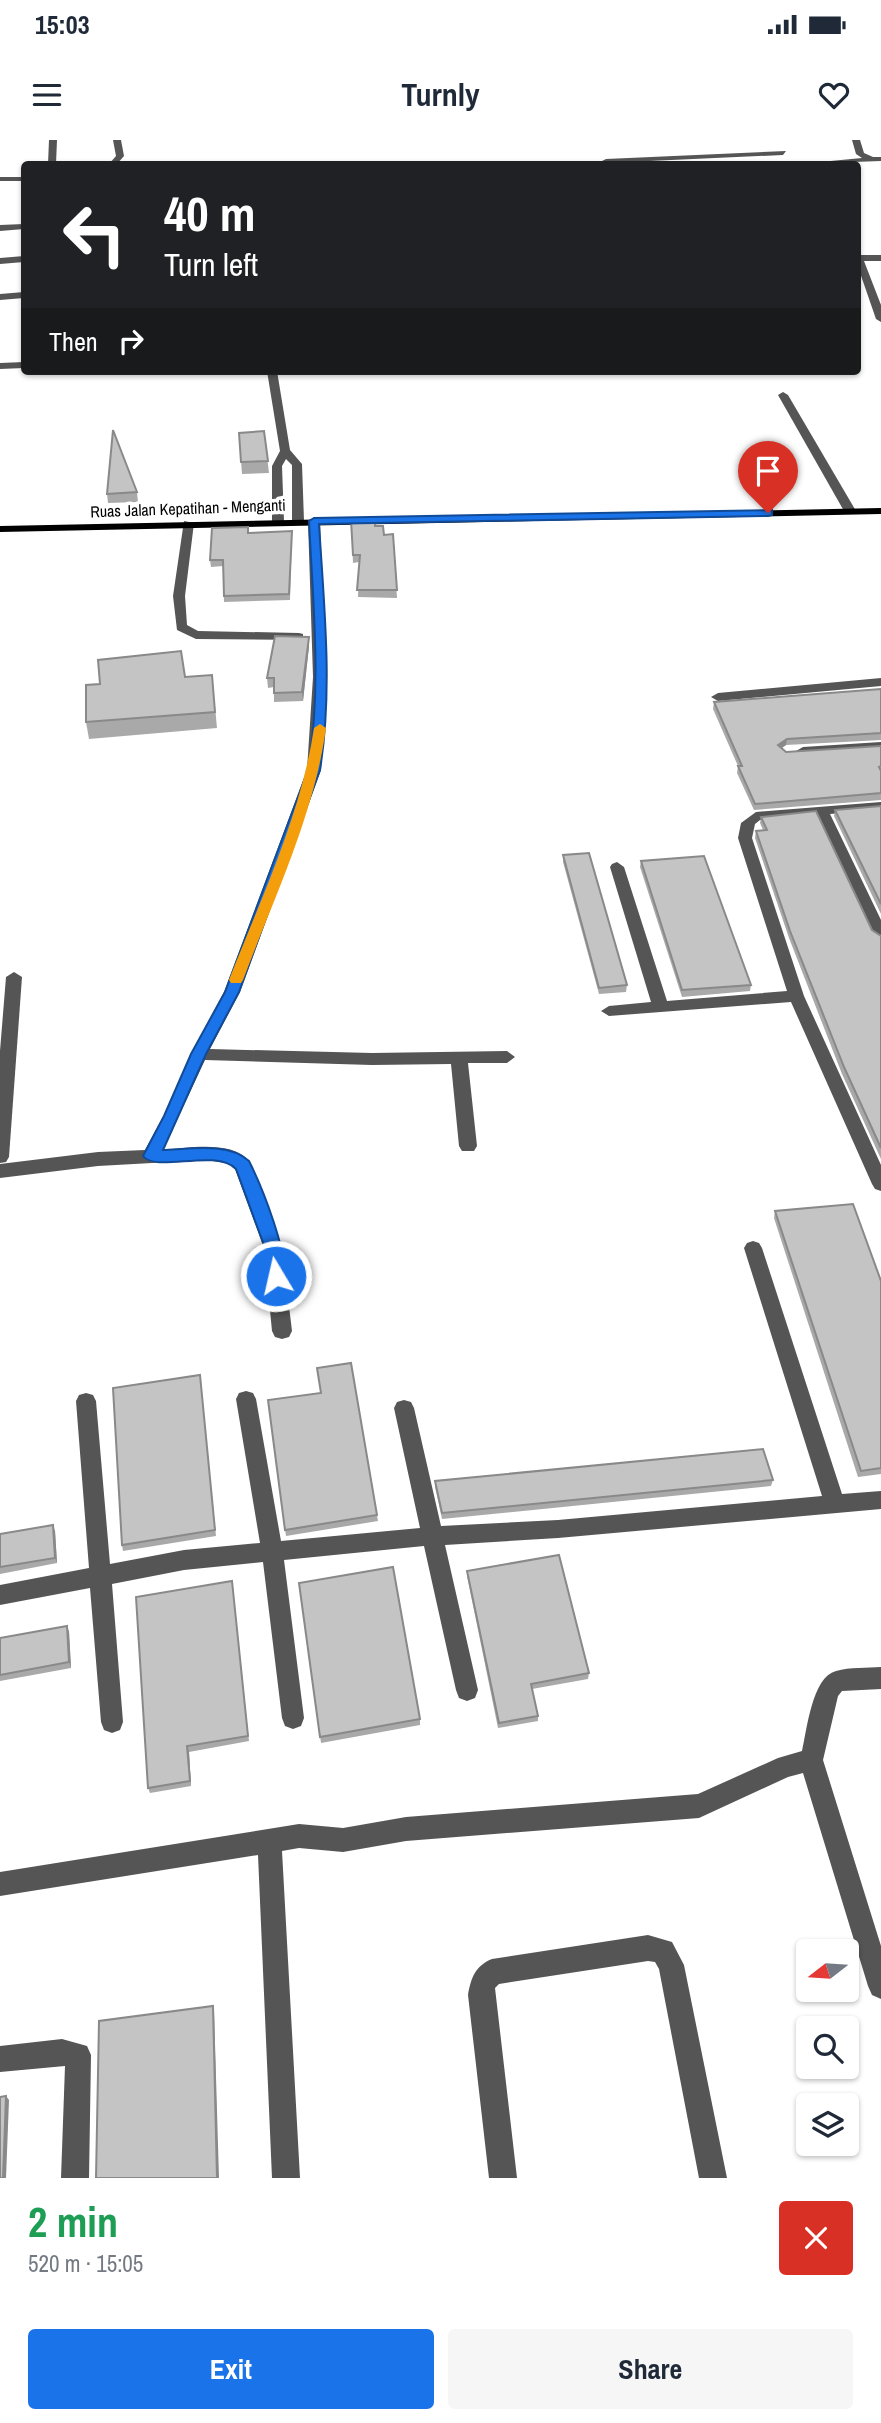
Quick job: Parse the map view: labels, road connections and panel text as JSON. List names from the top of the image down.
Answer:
{
  "streets": {
    "main road": ["Ruas Jalan Kepatihan - Menganti"]
  },
  "north": "left",
  "page": {
    "status": "15:03",
    "header": "Turnly",
    "turn": ["40 m", "Turn left"],
    "then": "Then",
    "heading": ["2 min", "520 m · 15:05"],
    "buttons": ["Exit", "Share"]
  }
}
